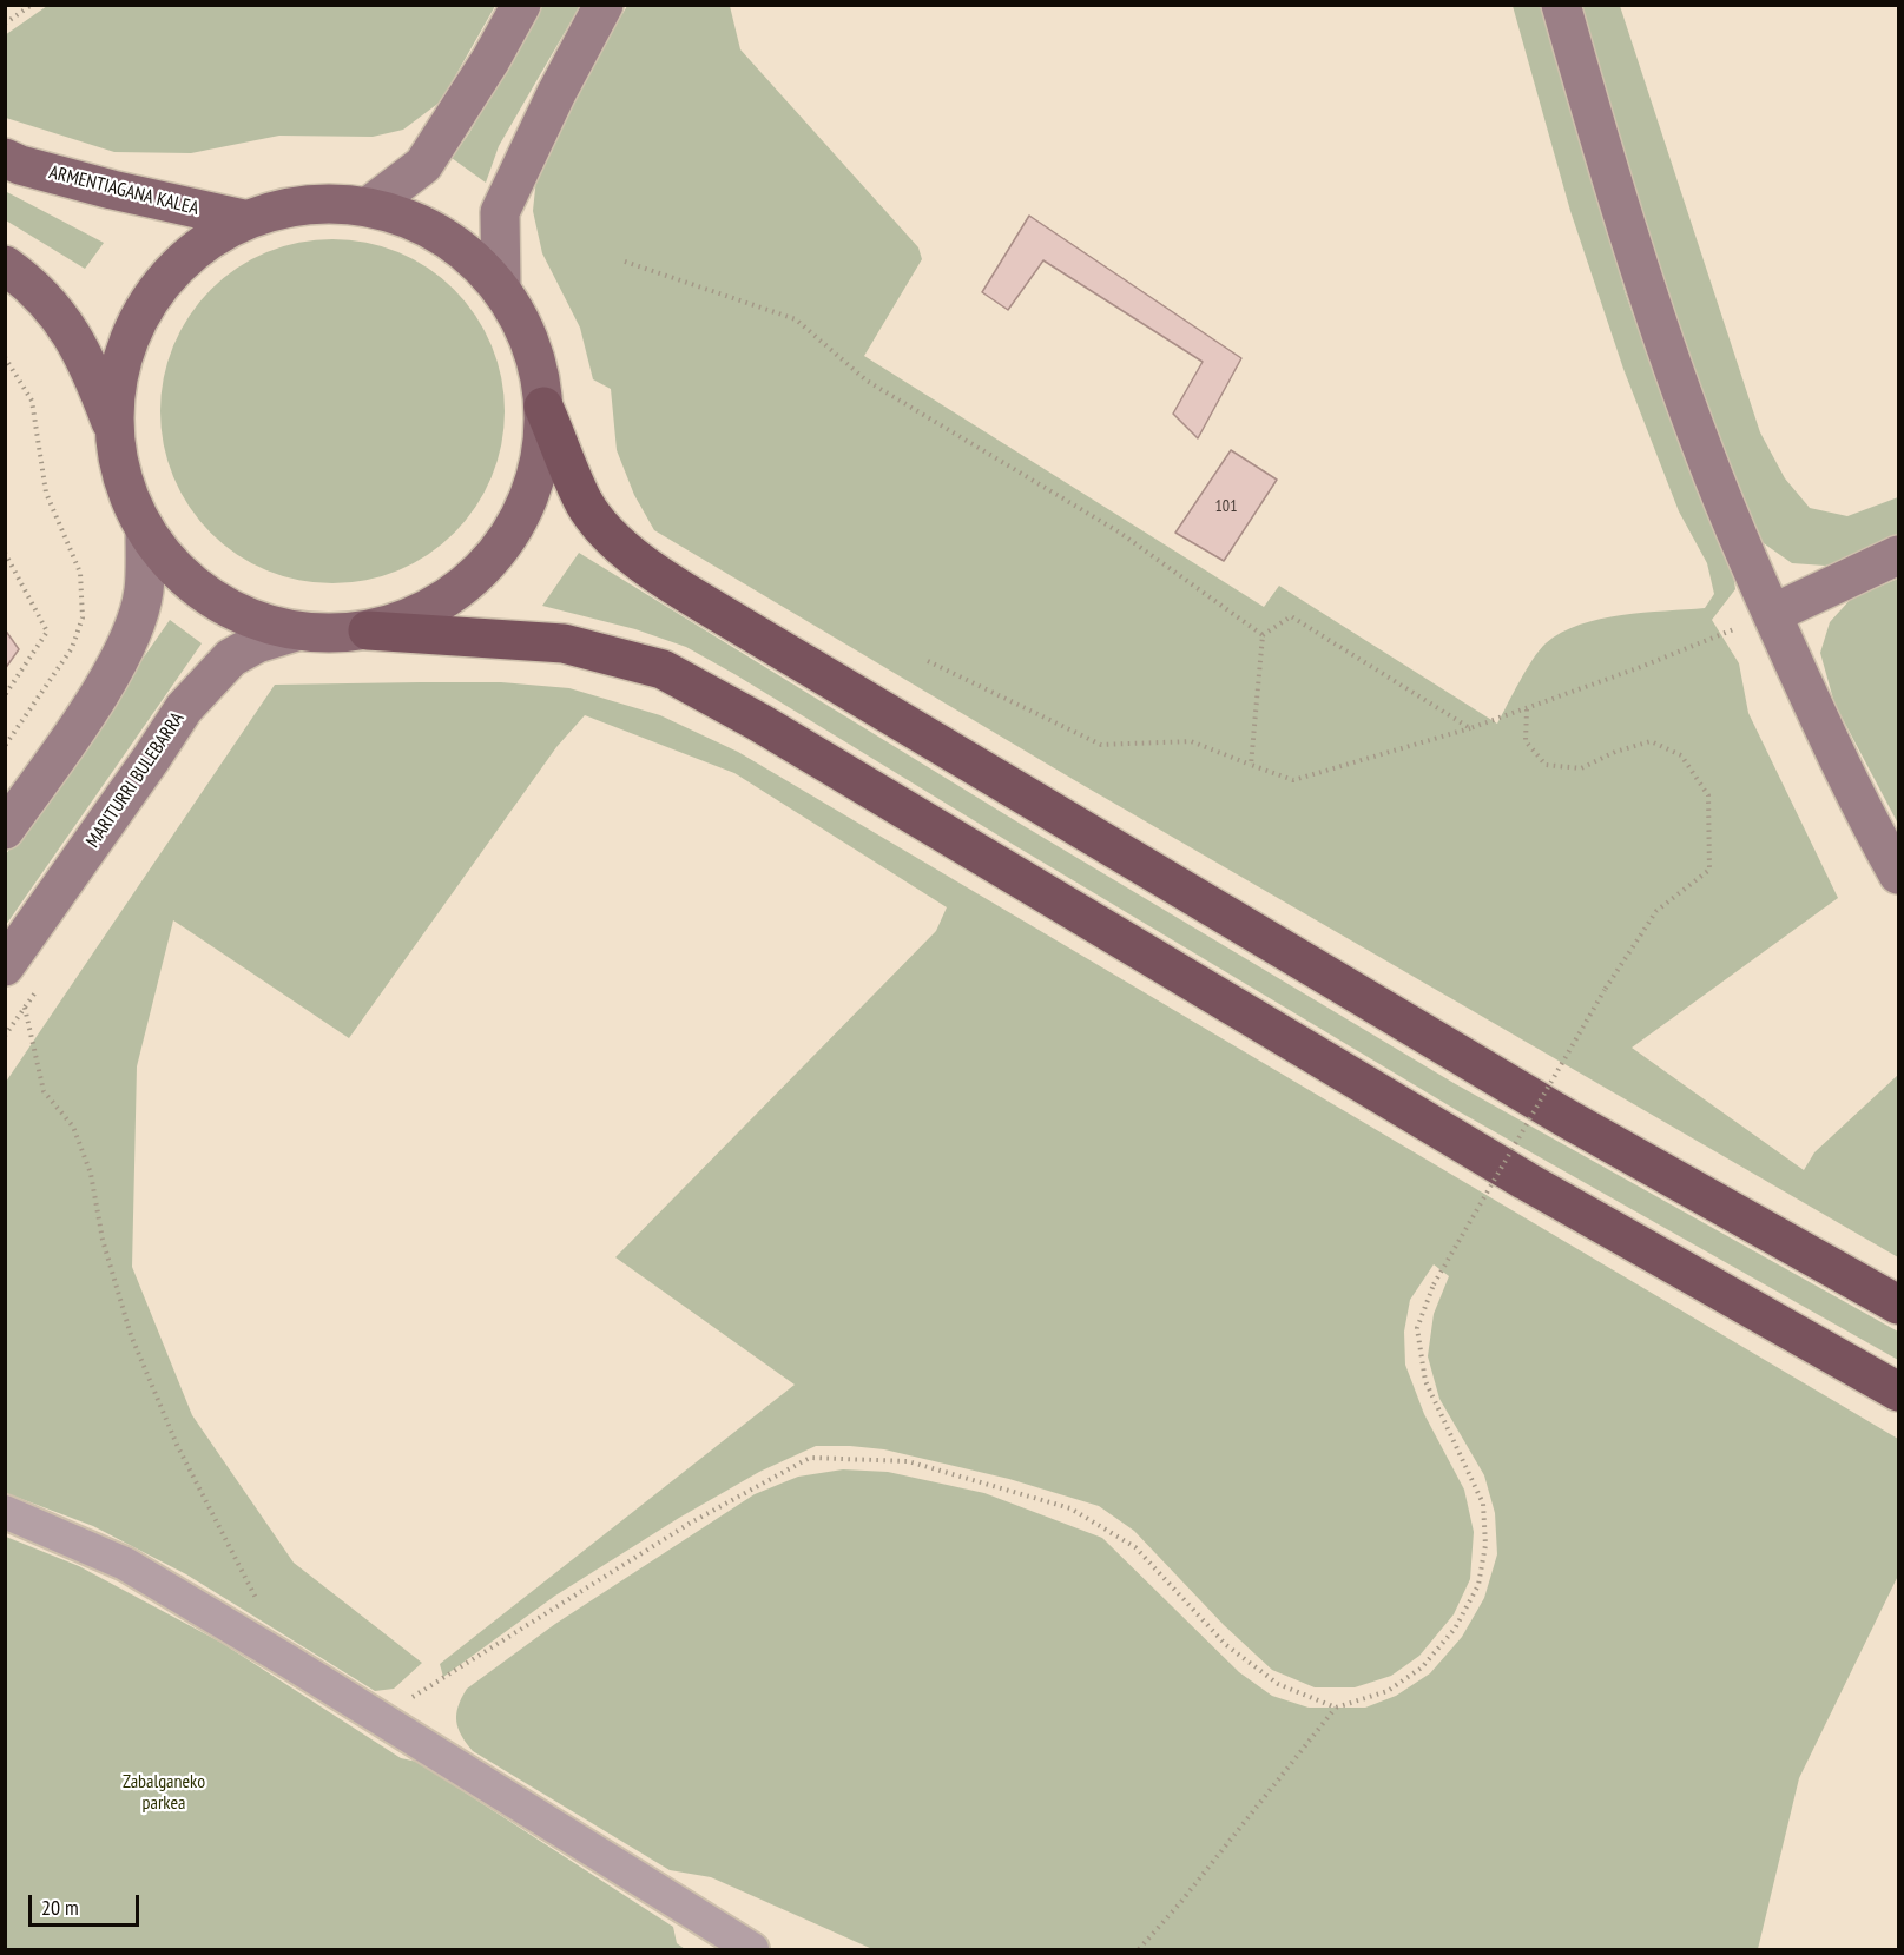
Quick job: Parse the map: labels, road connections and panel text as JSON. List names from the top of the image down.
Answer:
{
  "streets": {
    "main road": ["ARMENTIAGANA KALEA"],
    "street": ["MARITURRI BULEBARRA"]
  },
  "parks": ["Zabalganeko parkea"],
  "house_numbers": ["101"],
  "scale_bar": "20 m"
}
